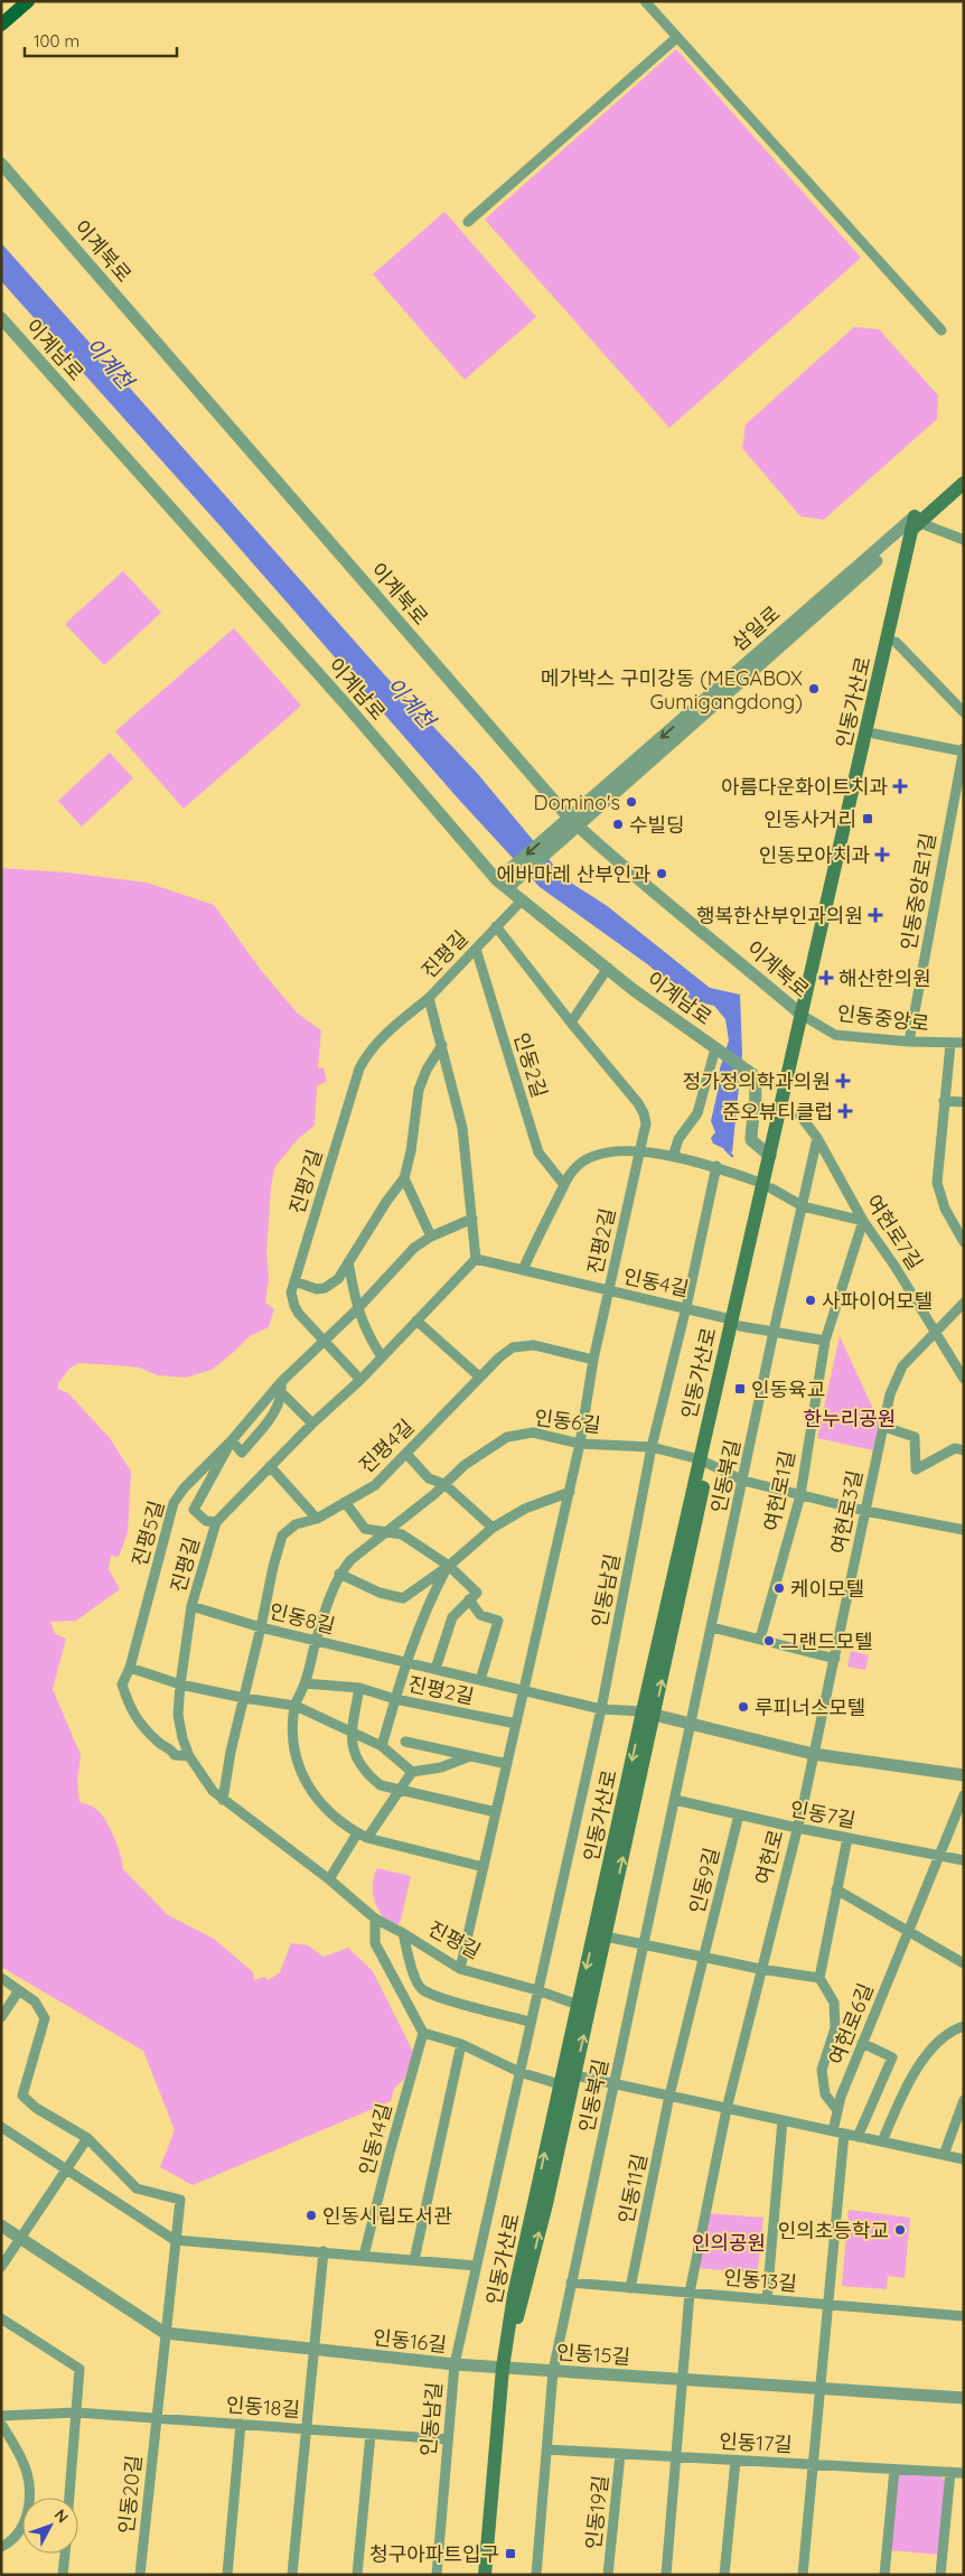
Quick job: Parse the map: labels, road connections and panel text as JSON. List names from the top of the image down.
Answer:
{
  "streets": {
    "main road": ["삼일로", "인동가산로"],
    "street": [
      "이계북로",
      "이계남로",
      "인동중앙로1길",
      "진평길",
      "인동중앙로",
      "인동2길",
      "진평7길",
      "여헌로7길",
      "진평2길",
      "인동4길",
      "인동6길",
      "진평4길",
      "인동북길",
      "여헌로1길",
      "여헌로3길",
      "진평5길",
      "인동남길",
      "인동8길",
      "인동7길",
      "여헌로",
      "인동9길",
      "여헌로6길",
      "인동14길",
      "인동11길",
      "인동13길",
      "인동16길",
      "인동15길",
      "인동18길",
      "인동17길",
      "인동20길",
      "인동19길"
    ]
  },
  "crossings": [
    ["이계북로", "삼일로"],
    ["이계북로", "인동가산로"],
    ["이계북로", "인동중앙로"],
    ["이계남로", "삼일로"],
    ["이계남로", "인동가산로"],
    ["이계남로", "진평길"],
    ["삼일로", "인동가산로"],
    ["인동가산로", "인동중앙로1길"],
    ["인동가산로", "진평길"],
    ["인동가산로", "인동중앙로"],
    ["인동가산로", "여헌로7길"],
    ["인동가산로", "인동4길"],
    ["인동가산로", "인동6길"],
    ["인동가산로", "인동8길"],
    ["인동가산로", "인동16길"],
    ["인동가산로", "인동15길"],
    ["인동중앙로1길", "인동중앙로"],
    ["진평길", "인동2길"],
    ["진평길", "진평7길"],
    ["진평길", "진평2길"],
    ["진평길", "인동4길"],
    ["진평길", "진평4길"],
    ["진평길", "진평5길"],
    ["진평길", "인동남길"],
    ["진평길", "인동8길"],
    ["진평7길", "진평5길"],
    ["여헌로7길", "인동북길"],
    ["여헌로7길", "여헌로1길"],
    ["여헌로7길", "여헌로3길"],
    ["진평2길", "인동4길"],
    ["진평2길", "인동6길"],
    ["진평2길", "진평4길"],
    ["진평2길", "인동8길"],
    ["인동4길", "인동북길"],
    ["인동4길", "인동남길"],
    ["인동6길", "인동북길"],
    ["인동6길", "여헌로1길"],
    ["인동6길", "여헌로3길"],
    ["인동6길", "인동남길"],
    ["인동6길", "인동8길"],
    ["진평4길", "인동8길"],
    ["인동북길", "인동7길"],
    ["인동북길", "인동13길"],
    ["인동북길", "인동15길"],
    ["인동북길", "인동17길"],
    ["여헌로3길", "여헌로"],
    ["인동남길", "인동8길"],
    ["인동남길", "인동16길"],
    ["인동남길", "인동18길"],
    ["인동7길", "여헌로"],
    ["인동7길", "인동9길"],
    ["인동7길", "여헌로6길"],
    ["인동9길", "인동11길"],
    ["인동11길", "인동13길"],
    ["인동16길", "인동15길"],
    ["인동18길", "인동20길"],
    ["인동17길", "인동19길"]
  ],
  "water": ["이계천"],
  "parks": ["한누리공원", "인의공원"],
  "places": {
    "other": [
      "메가박스 구미강동 (MEGABOX Gumigangdong)",
      "Domino's",
      "수빌딩",
      "에바마레 산부인과",
      "사파이어모텔",
      "케이모텔",
      "그랜드모텔",
      "루피너스모텔",
      "인동시립도서관",
      "인의초등학교"
    ],
    "health": [
      "아름다운화이트치과",
      "인동모아치과",
      "행복한산부인과의원",
      "해산한의원",
      "정가정의학과의원",
      "준오뷰티클럽"
    ],
    "transit": ["인동사거리", "인동육교", "청구아파트입구"]
  },
  "scale_bar": "100 m",
  "north": "top right"
}
